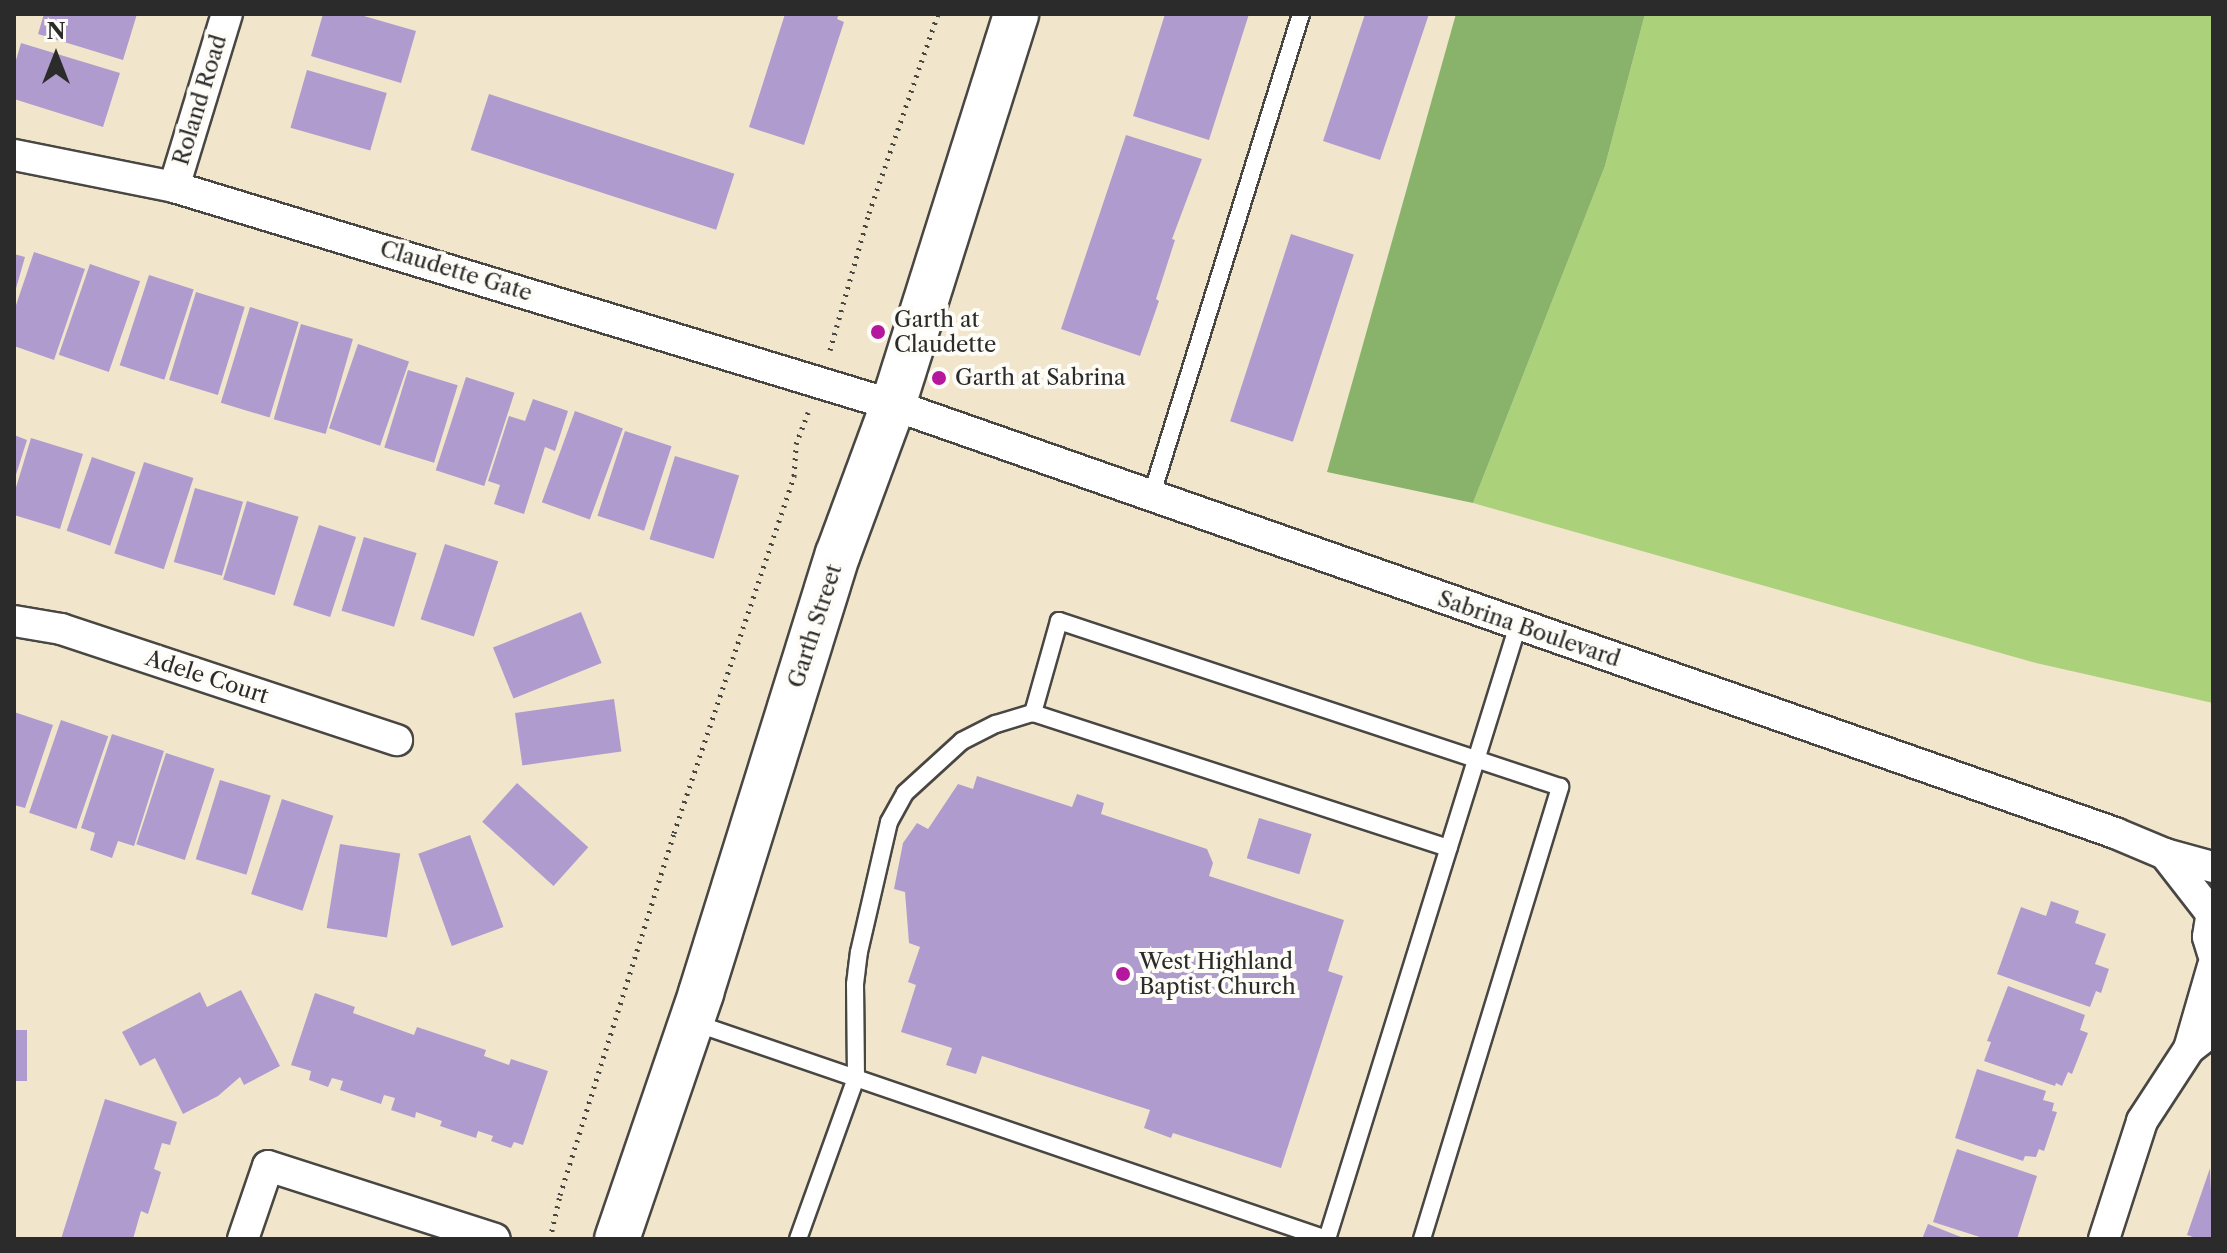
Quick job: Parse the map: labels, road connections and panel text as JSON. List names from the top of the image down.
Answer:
{
  "streets": {
    "main road": ["Garth Street"],
    "street": [
      "Roland Road",
      "Claudette Gate",
      "Sabrina Boulevard",
      "Adele Court"
    ]
  },
  "crossings": [
    ["Roland Road", "Claudette Gate"],
    ["Claudette Gate", "Garth Street"],
    ["Claudette Gate", "Sabrina Boulevard"],
    ["Garth Street", "Sabrina Boulevard"]
  ],
  "places": ["Garth at Claudette", "Garth at Sabrina", "West Highland Baptist Church"],
  "north": "top"
}
